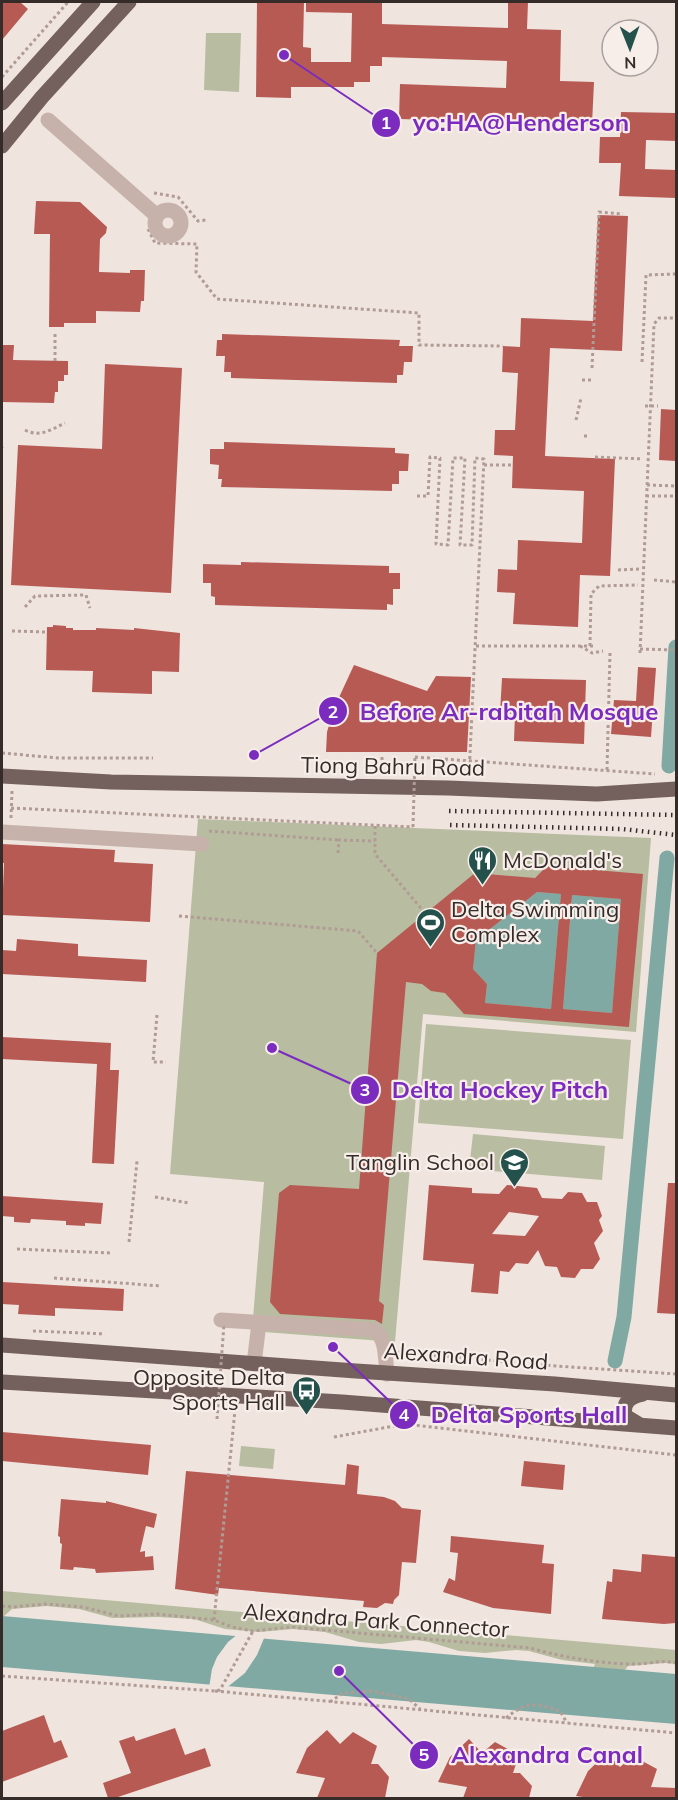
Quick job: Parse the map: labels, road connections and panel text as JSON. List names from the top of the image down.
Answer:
{
  "streets": {
    "main road": ["Tiong Bahru Road", "Alexandra Road"],
    "path": ["Alexandra Park Connector"]
  },
  "places": {
    "other": [
      "yo:HA@Henderson",
      "Before Ar-rabitah Mosque",
      "Delta Hockey Pitch",
      "Delta Sports Hall",
      "Alexandra Canal"
    ],
    "restaurant": ["McDonald's"],
    "sports": ["Delta Swimming Complex"],
    "school or university": ["Tanglin School"],
    "bus stop": ["Opposite Delta Sports Hall"]
  },
  "north": "bottom"
}
